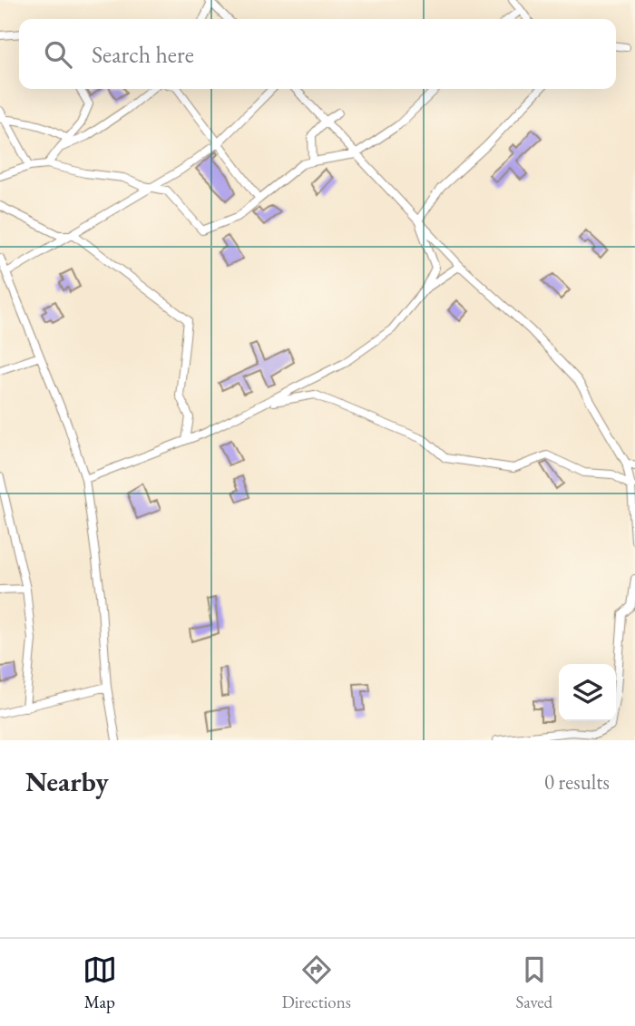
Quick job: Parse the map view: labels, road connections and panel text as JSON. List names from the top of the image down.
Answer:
{
  "page": {
    "search": "Search here",
    "heading": ["Nearby", "0 results"],
    "nav": ["Map", "Directions", "Saved"]
  }
}
